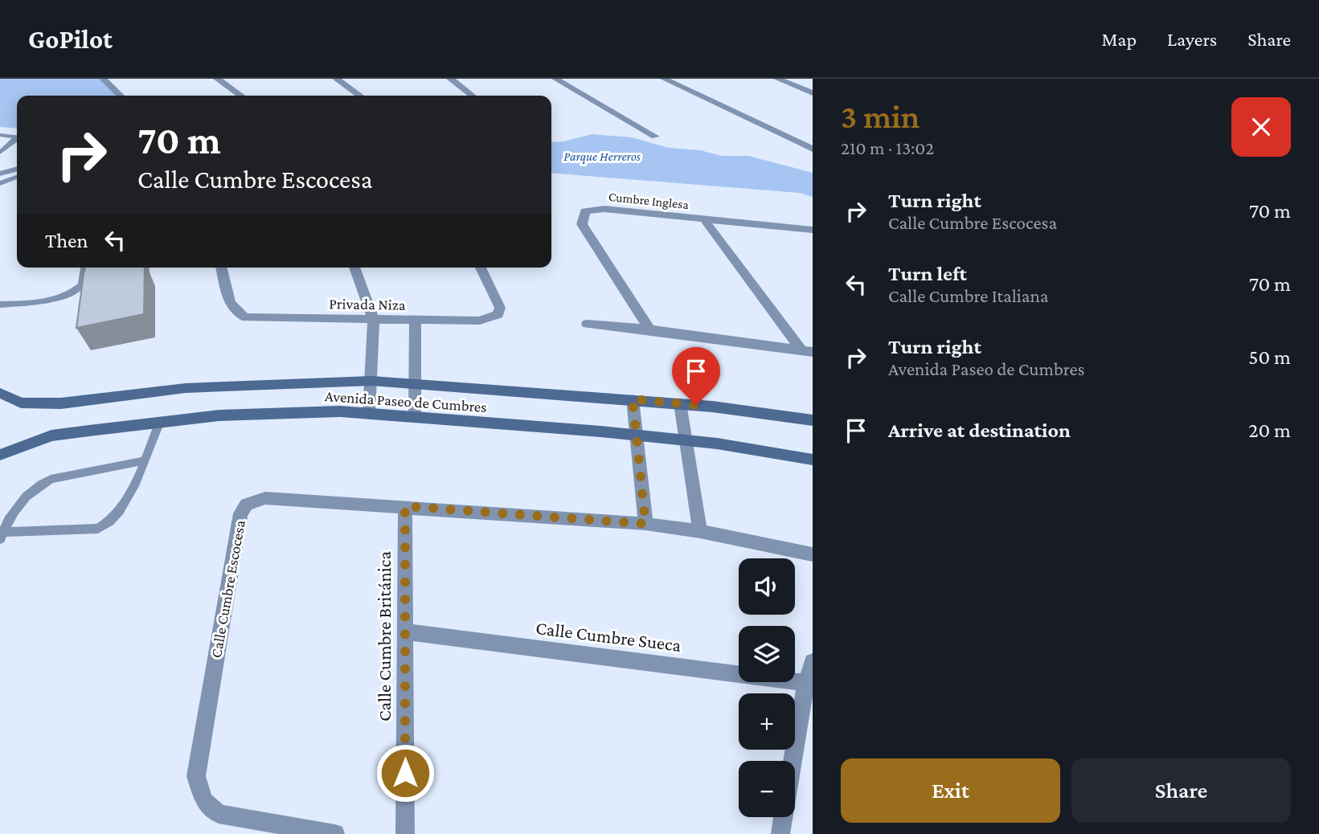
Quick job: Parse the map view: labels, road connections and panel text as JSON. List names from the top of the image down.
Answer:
{
  "streets": {
    "street": [
      "Cumbre Inglesa",
      "Privada Niza",
      "Avenida Paseo de Cumbres",
      "Calle Cumbre Escocesa",
      "Calle Cumbre Británica",
      "Calle Cumbre Sueca"
    ]
  },
  "crossings": [
    ["Calle Cumbre Escocesa", "Calle Cumbre Británica"],
    ["Calle Cumbre Británica", "Calle Cumbre Sueca"]
  ],
  "parks": ["Parque Herreros"],
  "page": {
    "header": "GoPilot",
    "nav": ["Map", "Layers", "Share"],
    "heading": ["3 min", "210 m · 13:02"],
    "turn": ["70 m", "Calle Cumbre Escocesa"],
    "list": [
      {
        "name": "Turn right",
        "note": "Calle Cumbre Escocesa",
        "value": "70 m"
      },
      {
        "name": "Turn left",
        "note": "Calle Cumbre Italiana",
        "value": "70 m"
      },
      {
        "name": "Turn right",
        "note": "Avenida Paseo de Cumbres",
        "value": "50 m"
      },
      {
        "name": "Arrive at destination",
        "value": "20 m"
      }
    ],
    "then": "Then",
    "map_buttons": ["+", "−"],
    "buttons": ["Exit", "Share"]
  }
}
